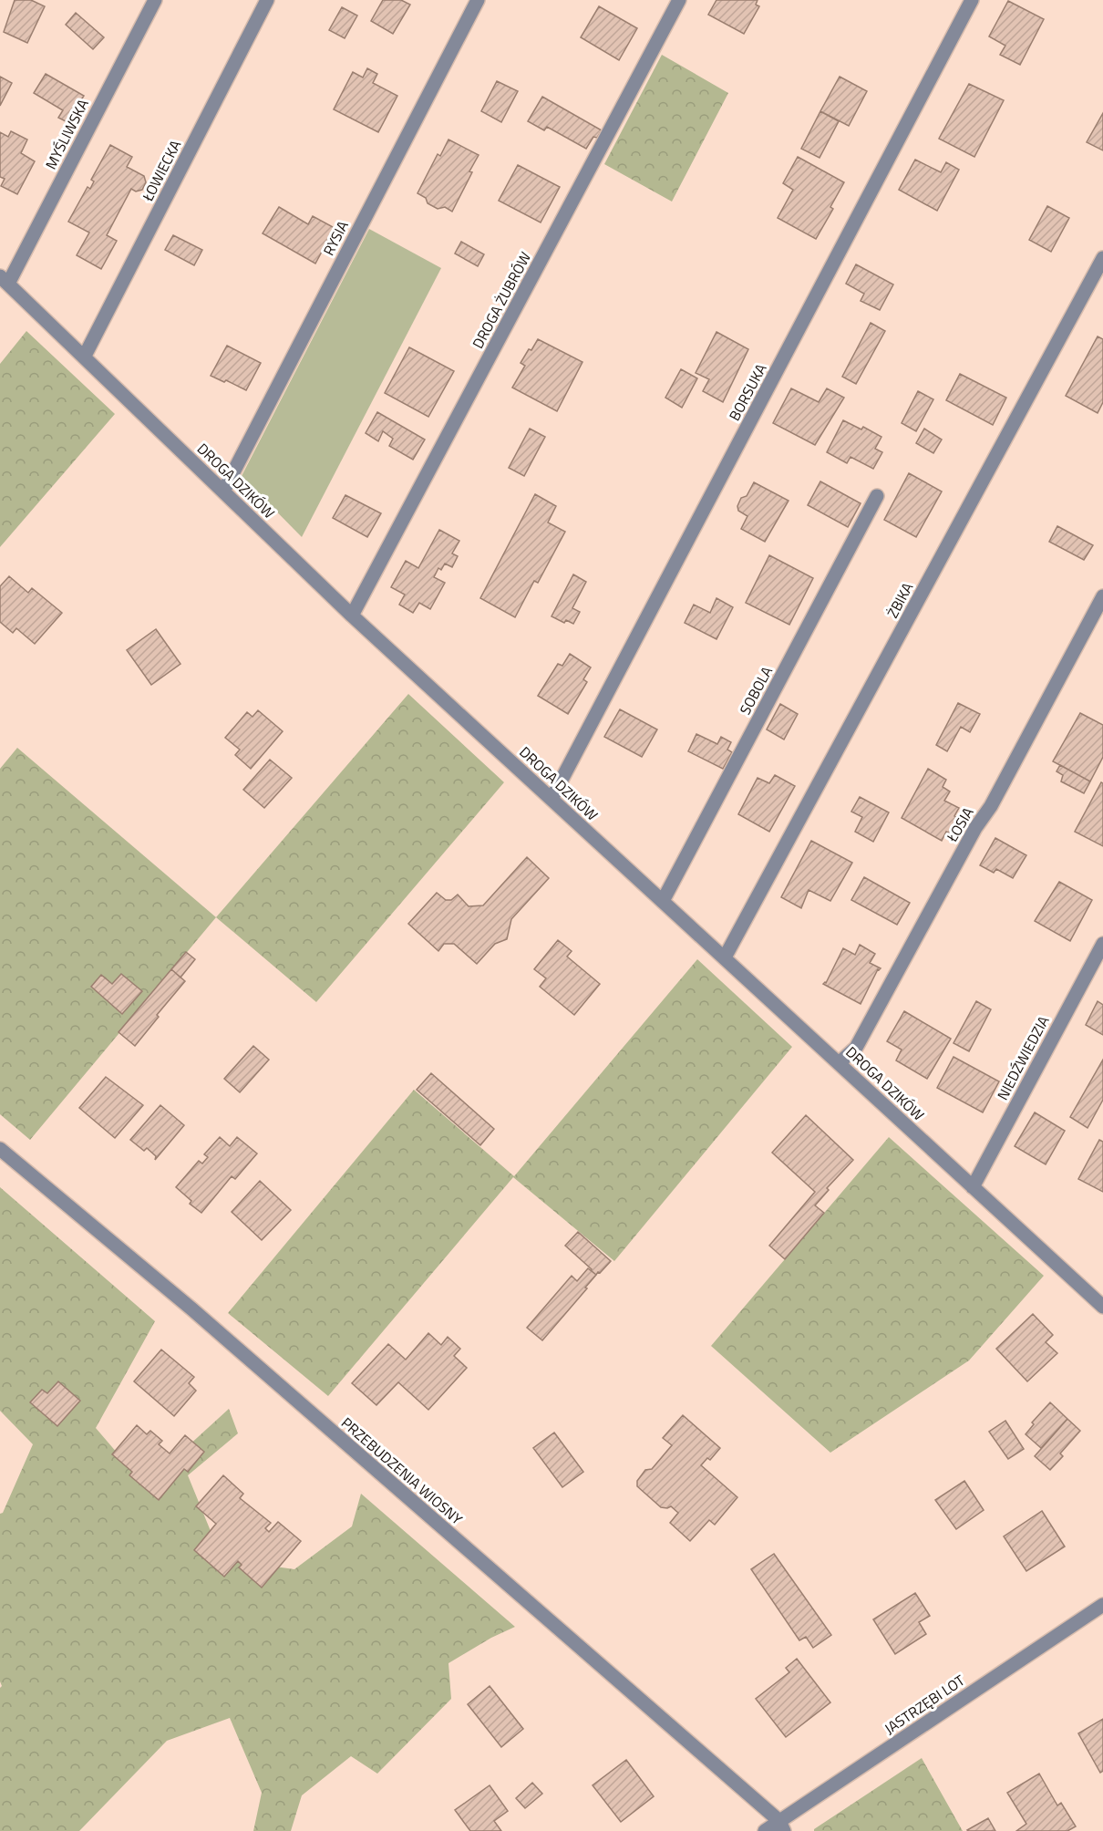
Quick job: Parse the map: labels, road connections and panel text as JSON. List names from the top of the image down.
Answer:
{
  "streets": {
    "street": [
      "MYŚLIWSKA",
      "ŁOWIECKA",
      "RYSIA",
      "DROGA ŻUBRÓW",
      "BORSUKA",
      "DROGA DZIKÓW",
      "ŻBIKA",
      "SOBOLA",
      "ŁOSIA",
      "NIEDŹWIEDZIA",
      "PRZEBUDZENIA WIOSNY",
      "JASTRZĘBI LOT"
    ]
  },
  "crossings": [
    ["MYŚLIWSKA", "DROGA DZIKÓW"],
    ["ŁOWIECKA", "DROGA DZIKÓW"],
    ["RYSIA", "DROGA DZIKÓW"],
    ["DROGA ŻUBRÓW", "DROGA DZIKÓW"],
    ["BORSUKA", "DROGA DZIKÓW"],
    ["DROGA DZIKÓW", "ŻBIKA"],
    ["DROGA DZIKÓW", "SOBOLA"],
    ["DROGA DZIKÓW", "ŁOSIA"],
    ["DROGA DZIKÓW", "NIEDŹWIEDZIA"],
    ["PRZEBUDZENIA WIOSNY", "JASTRZĘBI LOT"]
  ]
}
